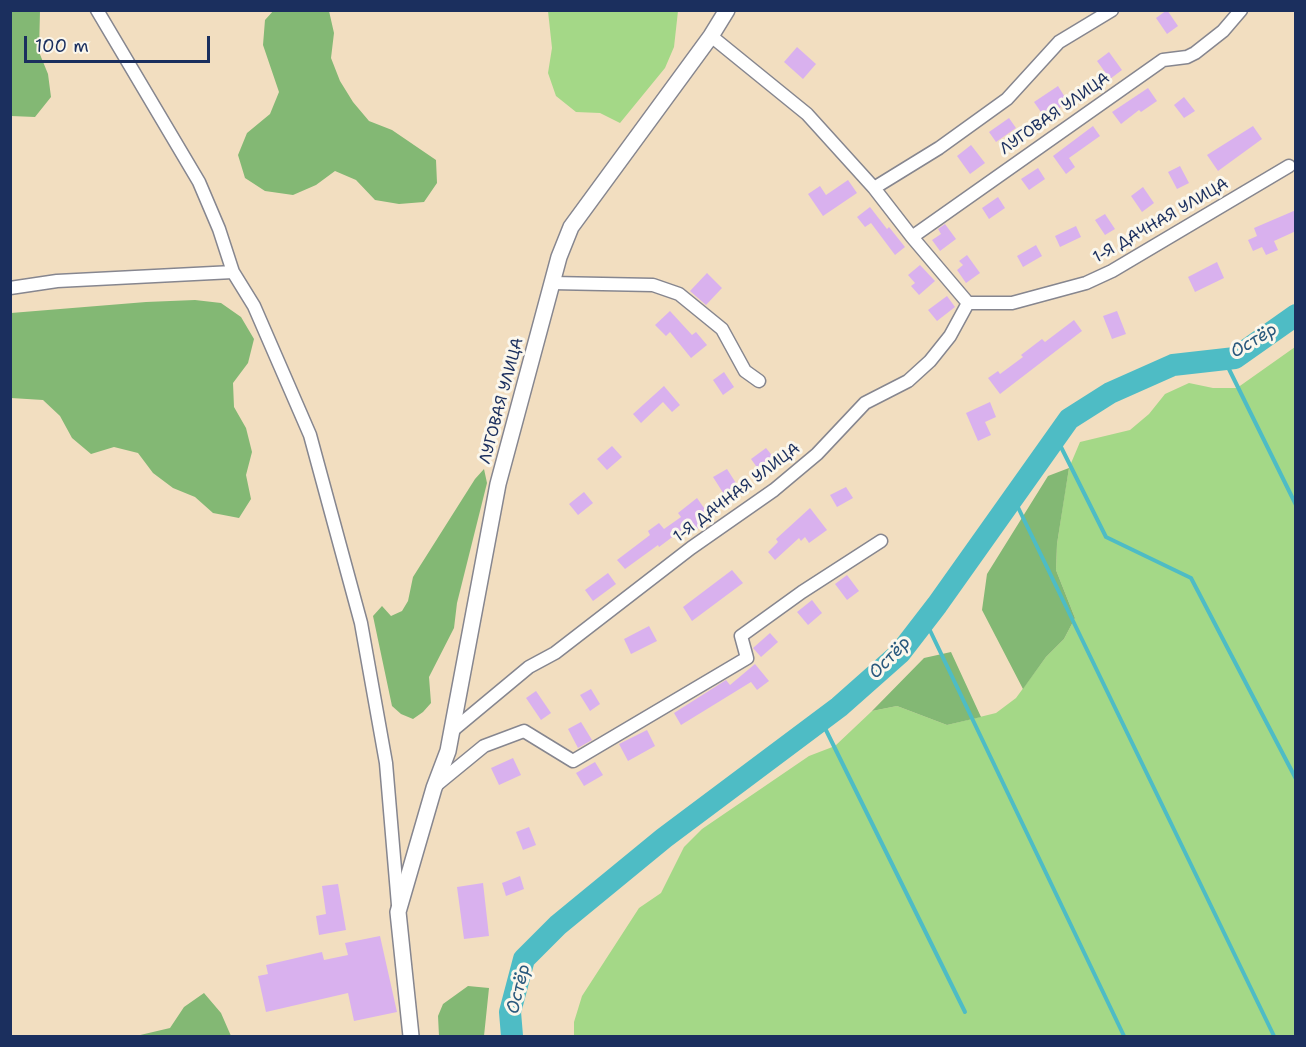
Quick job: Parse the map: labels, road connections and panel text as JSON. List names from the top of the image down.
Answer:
{
  "streets": {
    "street": ["ЛУГОВАЯ УЛИЦА", "1-Я ДАЧНАЯ УЛИЦА"]
  },
  "crossings": [
    ["ЛУГОВАЯ УЛИЦА", "1-Я ДАЧНАЯ УЛИЦА"]
  ],
  "water": ["Остёр"],
  "scale_bar": "100 m"
}
